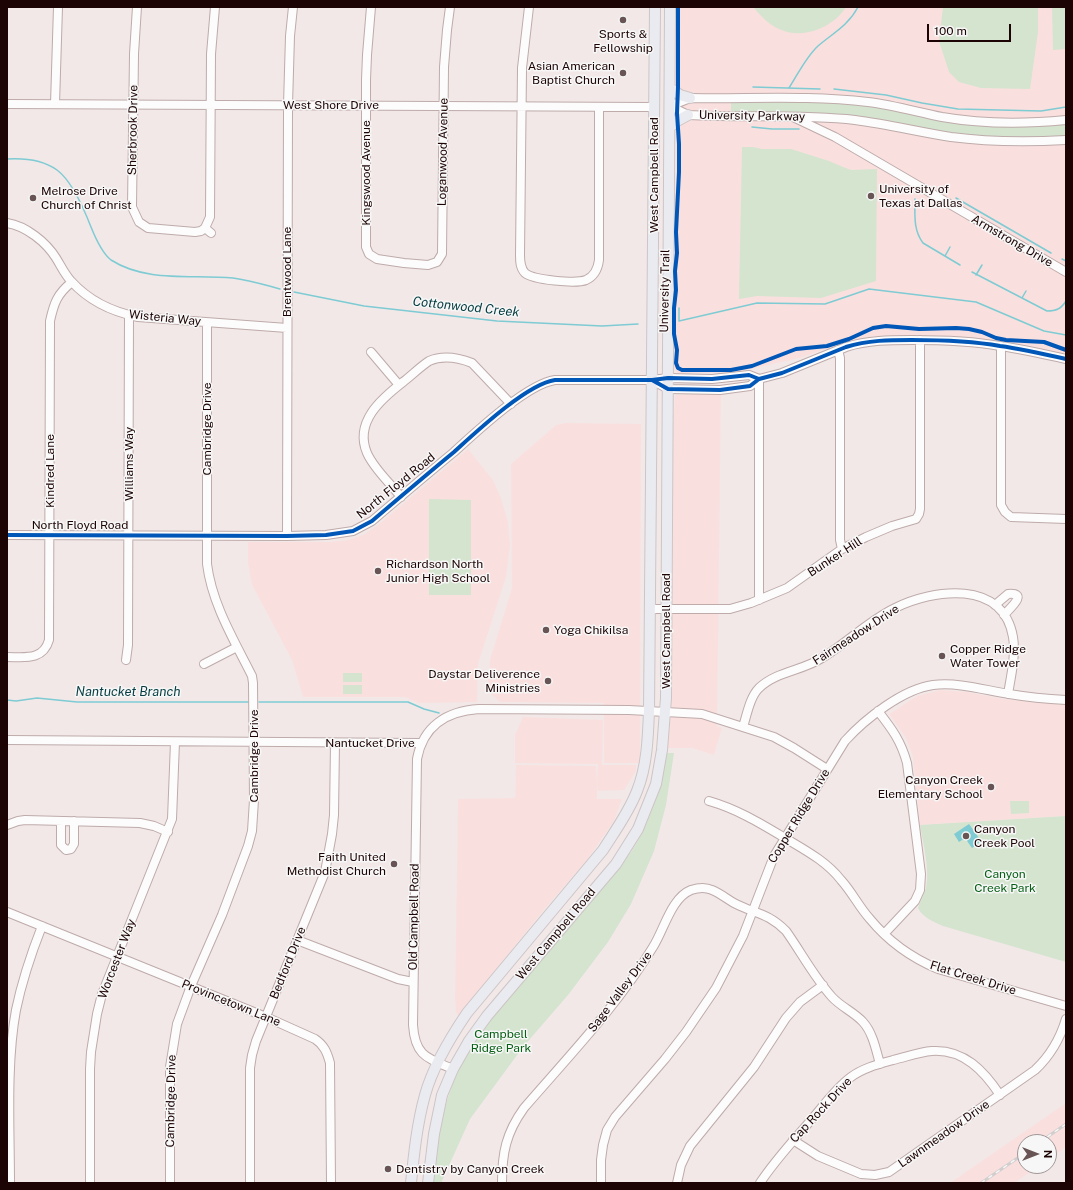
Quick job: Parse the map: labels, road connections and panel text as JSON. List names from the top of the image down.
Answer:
{
  "streets": {
    "main road": ["West Campbell Road"],
    "street": [
      "West Shore Drive",
      "University Parkway",
      "Sherbrook Drive",
      "Loganwood Avenue",
      "Kingswood Avenue",
      "Armstrong Drive",
      "Brentwood Lane",
      "Wisteria Way",
      "Cambridge Drive",
      "Williams Way",
      "Kindred Lane",
      "North Floyd Road",
      "Bunker Hill",
      "Fairmeadow Drive",
      "Nantucket Drive",
      "Copper Ridge Drive",
      "Old Campbell Road",
      "Worcester Way",
      "Bedford Drive",
      "Flat Creek Drive",
      "Sage Valley Drive",
      "Provincetown Lane",
      "Cap Rock Drive",
      "Lawnmeadow Drive"
    ],
    "cycle path": ["University Trail"]
  },
  "crossings": [
    ["West Shore Drive", "Sherbrook Drive"],
    ["West Shore Drive", "Loganwood Avenue"],
    ["West Shore Drive", "Kingswood Avenue"],
    ["West Shore Drive", "West Campbell Road"],
    ["West Shore Drive", "Brentwood Lane"],
    ["University Parkway", "West Campbell Road"],
    ["University Parkway", "Armstrong Drive"],
    ["Loganwood Avenue", "Kingswood Avenue"],
    ["West Campbell Road", "North Floyd Road"],
    ["West Campbell Road", "Bunker Hill"],
    ["West Campbell Road", "Nantucket Drive"],
    ["West Campbell Road", "Old Campbell Road"],
    ["Brentwood Lane", "Wisteria Way"],
    ["Brentwood Lane", "North Floyd Road"],
    ["Wisteria Way", "Cambridge Drive"],
    ["Wisteria Way", "Williams Way"],
    ["Wisteria Way", "Kindred Lane"],
    ["Cambridge Drive", "North Floyd Road"],
    ["Cambridge Drive", "Nantucket Drive"],
    ["Cambridge Drive", "Provincetown Lane"],
    ["Williams Way", "North Floyd Road"],
    ["Kindred Lane", "North Floyd Road"],
    ["North Floyd Road", "Bunker Hill"],
    ["Fairmeadow Drive", "Nantucket Drive"],
    ["Fairmeadow Drive", "Copper Ridge Drive"],
    ["Nantucket Drive", "Copper Ridge Drive"],
    ["Nantucket Drive", "Old Campbell Road"],
    ["Nantucket Drive", "Worcester Way"],
    ["Nantucket Drive", "Bedford Drive"],
    ["Copper Ridge Drive", "Flat Creek Drive"],
    ["Copper Ridge Drive", "Sage Valley Drive"],
    ["Worcester Way", "Provincetown Lane"],
    ["Bedford Drive", "Provincetown Lane"],
    ["Sage Valley Drive", "Cap Rock Drive"],
    ["Cap Rock Drive", "Lawnmeadow Drive"]
  ],
  "water": ["Cottonwood Creek", "Nantucket Branch"],
  "parks": ["Canyon Creek Park", "Campbell Ridge Park"],
  "places": [
    "Sports & Fellowship",
    "Asian American Baptist Church",
    "University of Texas at Dallas",
    "Melrose Drive Church of Christ",
    "Richardson North Junior High School",
    "Yoga Chikilsa",
    "Copper Ridge Water Tower",
    "Daystar Deliverence Ministries",
    "Canyon Creek Elementary School",
    "Canyon Creek Pool",
    "Faith United Methodist Church",
    "Dentistry by Canyon Creek"
  ],
  "scale_bar": "100 m",
  "north": "right"
}
